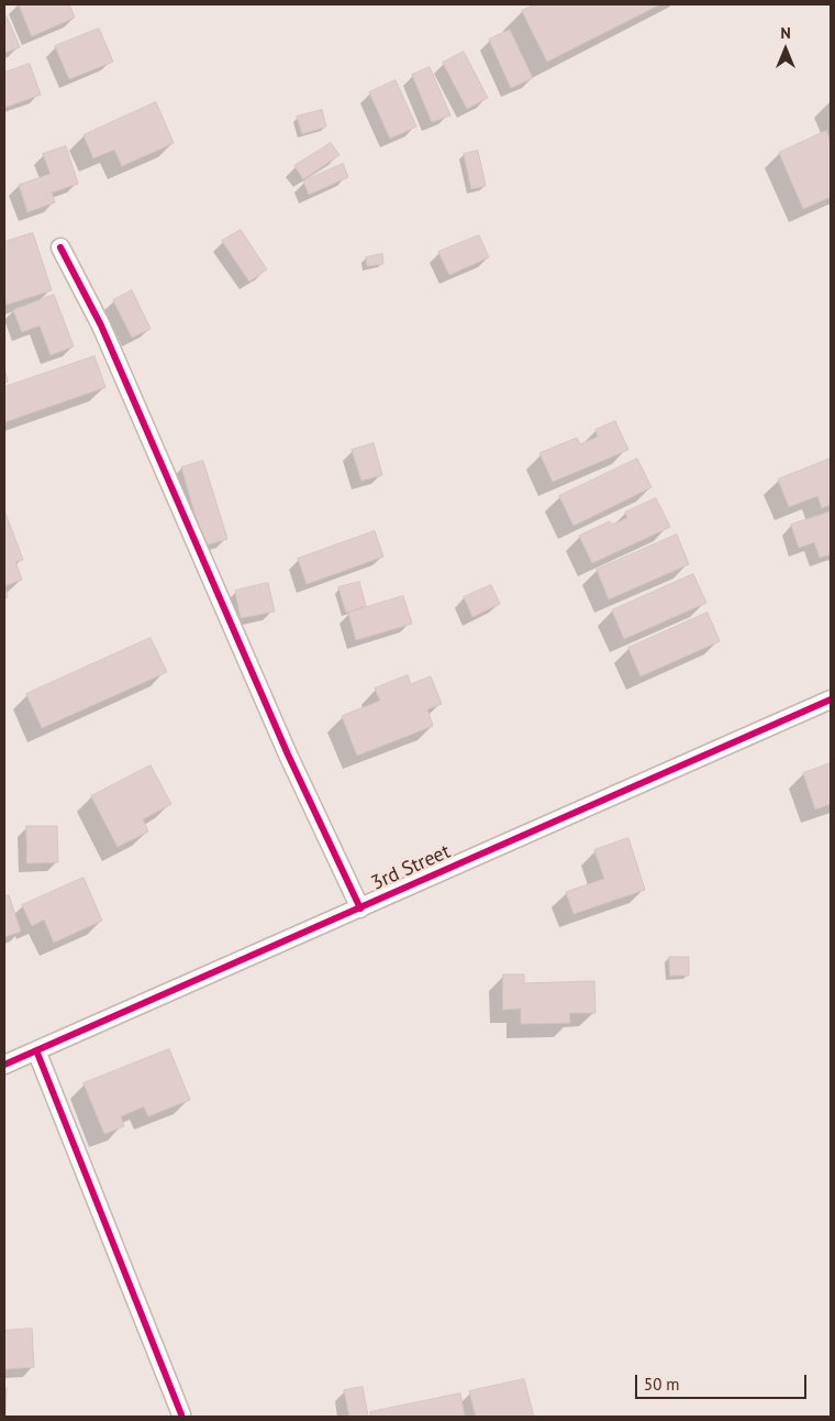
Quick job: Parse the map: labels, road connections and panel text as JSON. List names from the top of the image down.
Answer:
{
  "streets": {
    "street": ["3rd Street"]
  },
  "scale_bar": "50 m",
  "north": "top"
}
